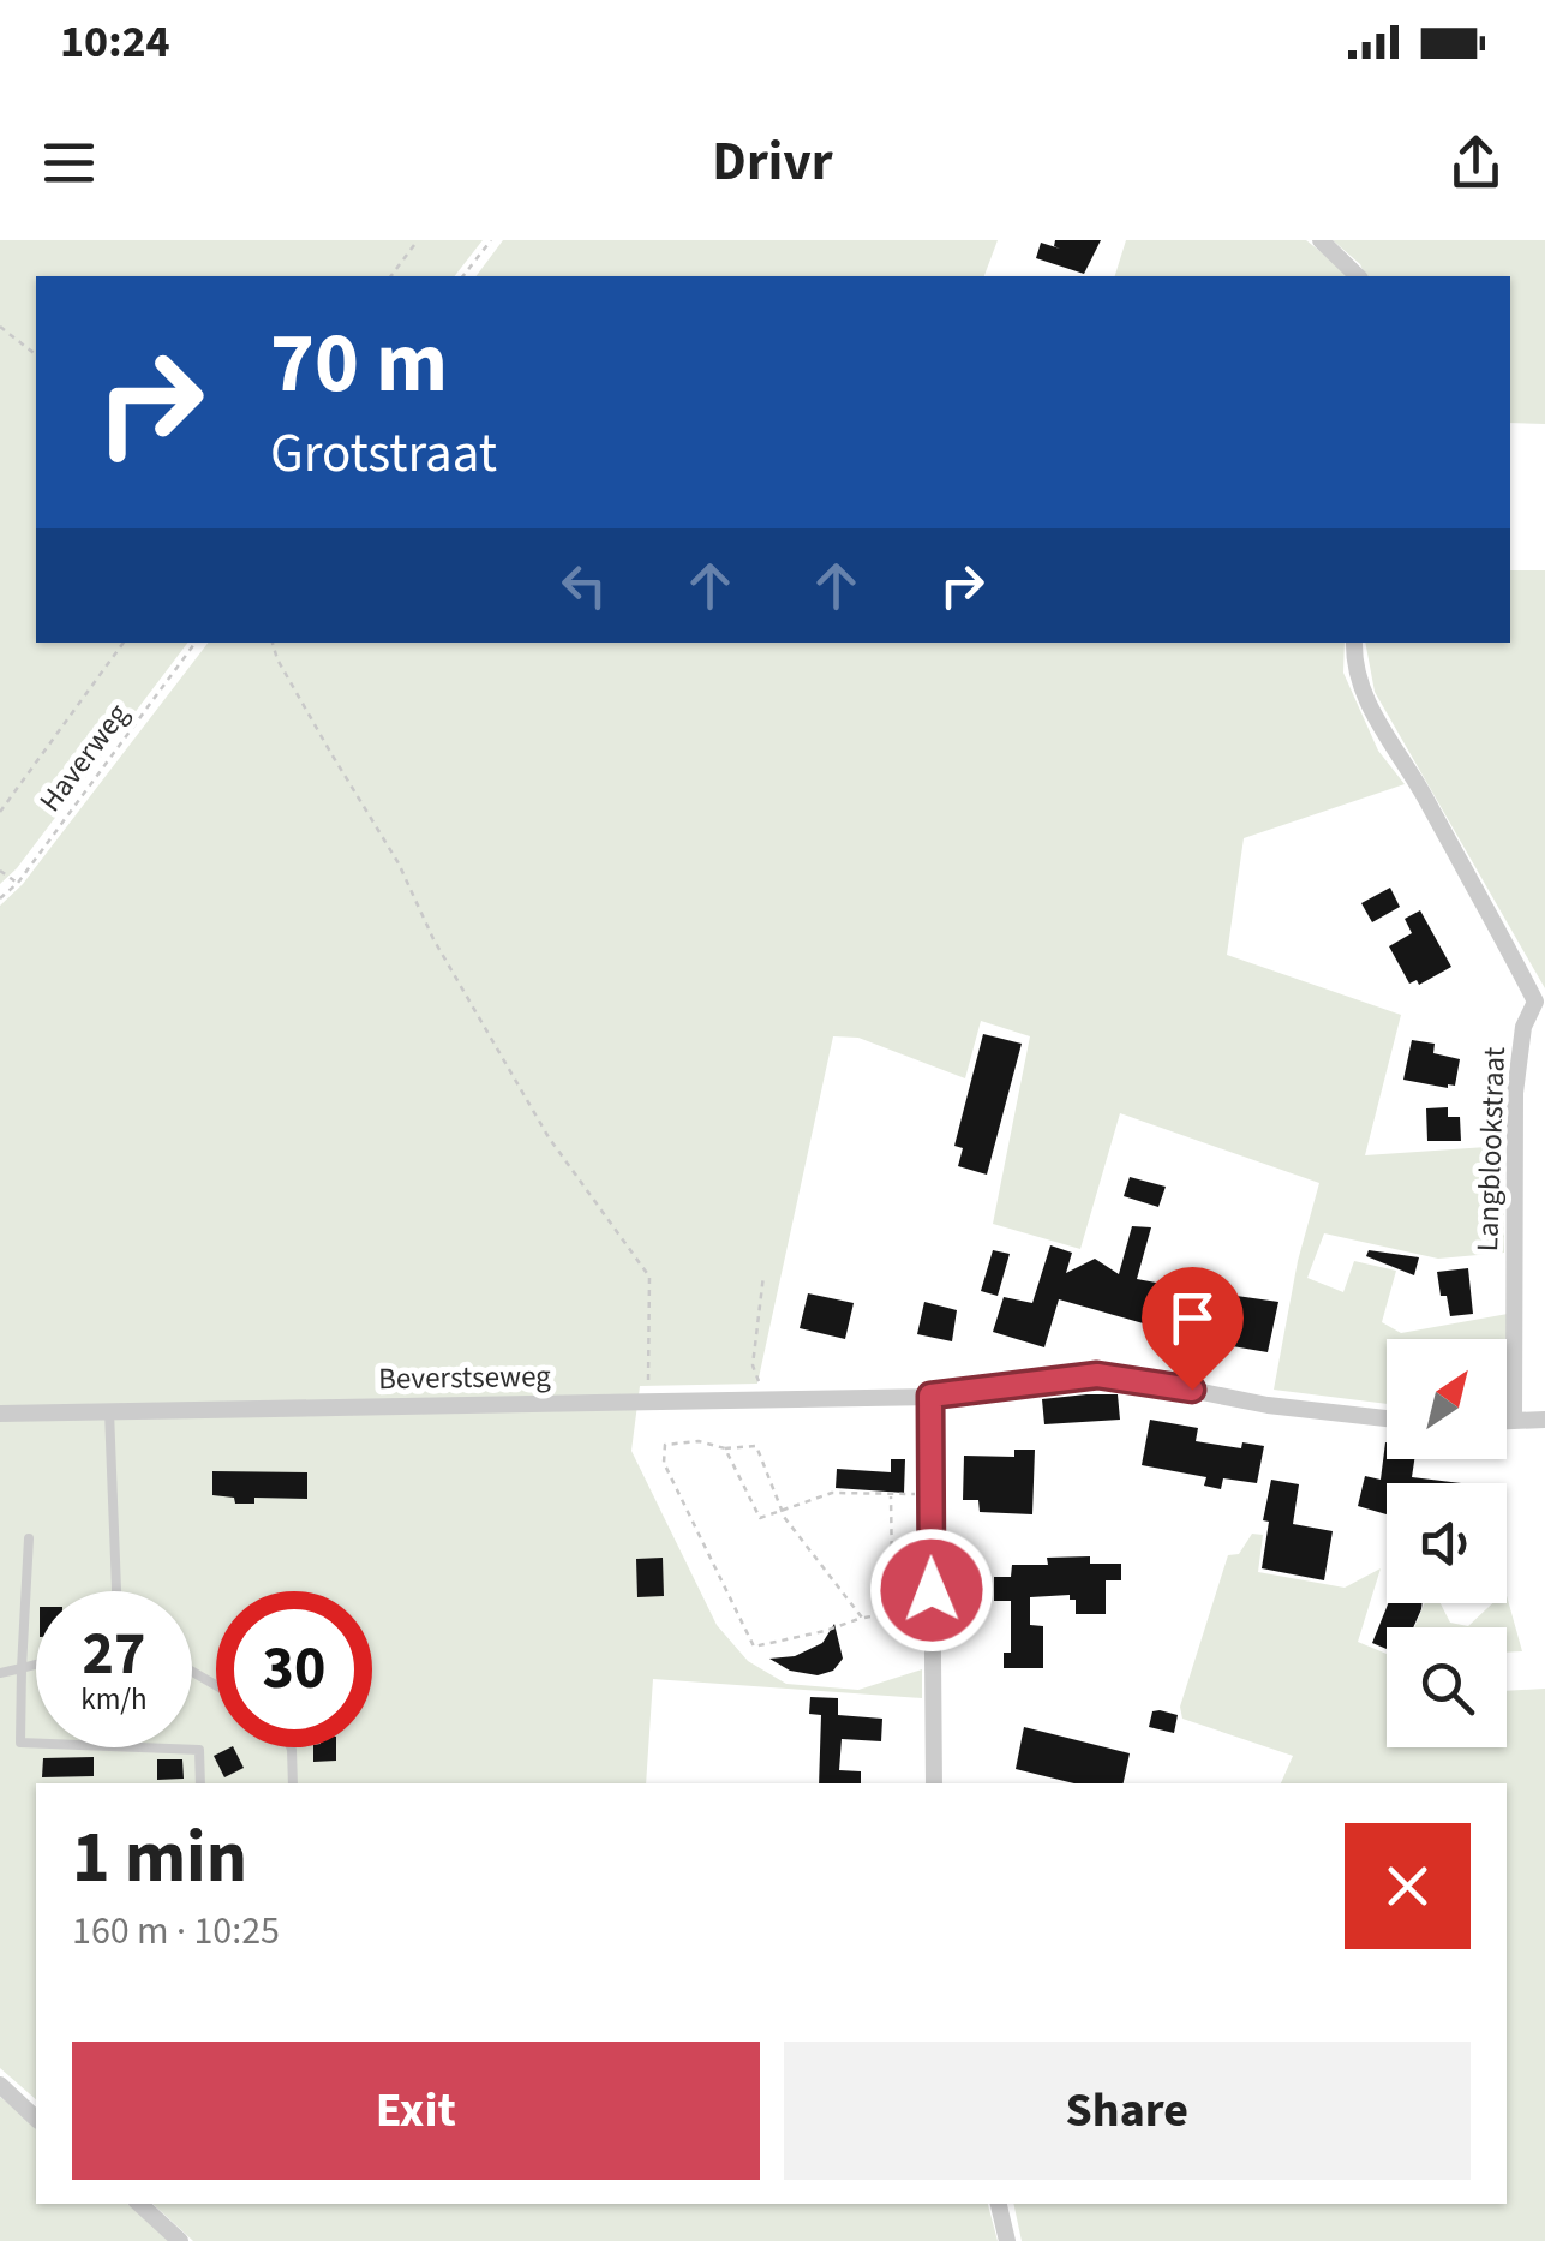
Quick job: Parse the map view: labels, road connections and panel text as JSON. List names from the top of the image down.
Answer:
{
  "streets": {
    "street": ["Langblookstraat", "Beverstseweg"],
    "path": ["Haverweg"]
  },
  "north": "top right",
  "page": {
    "status": "10:24",
    "header": "Drivr",
    "turn": ["70 m", "Grotstraat"],
    "speed": "27 km/h",
    "limit": "30",
    "heading": ["1 min", "160 m · 10:25"],
    "buttons": ["Exit", "Share"]
  }
}
